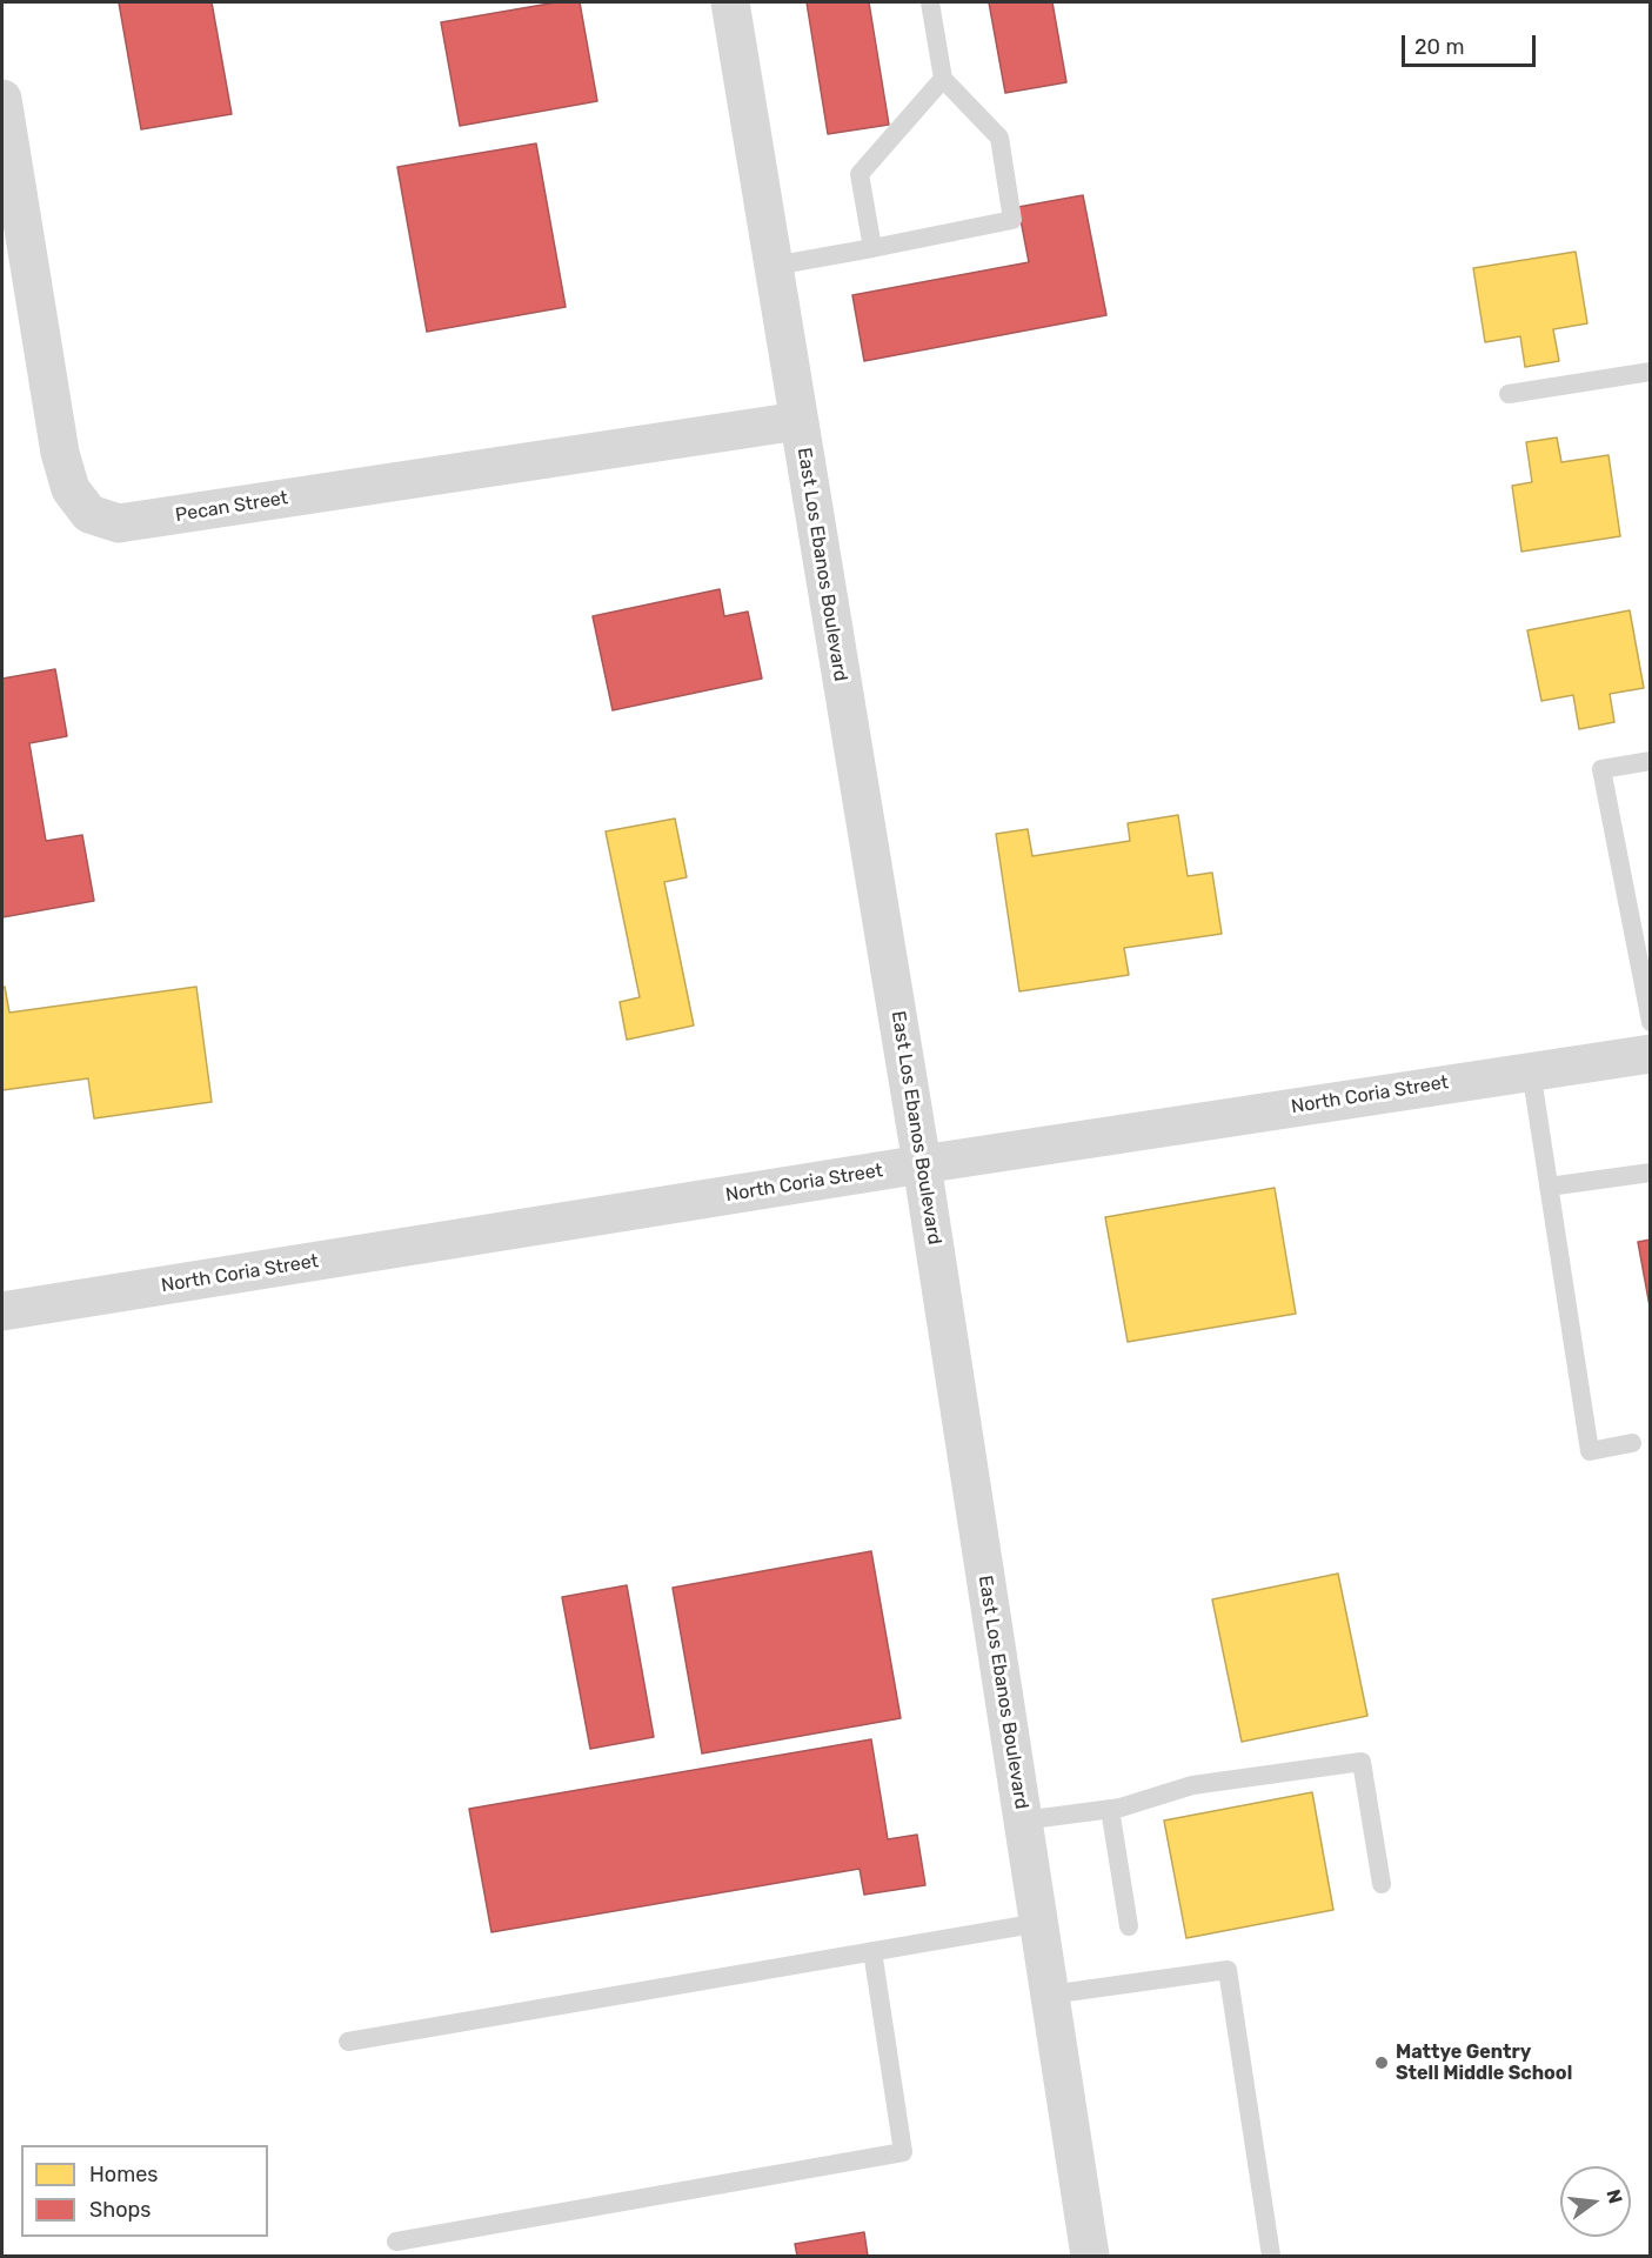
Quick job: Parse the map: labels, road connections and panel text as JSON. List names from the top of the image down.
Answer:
{
  "streets": {
    "street": ["Pecan Street", "East Los Ebanos Boulevard", "North Coria Street"]
  },
  "crossings": [
    ["Pecan Street", "East Los Ebanos Boulevard"],
    ["East Los Ebanos Boulevard", "North Coria Street"]
  ],
  "places": ["Mattye Gentry Stell Middle School"],
  "legend": ["Homes", "Shops"],
  "scale_bar": "20 m",
  "north": "right"
}
